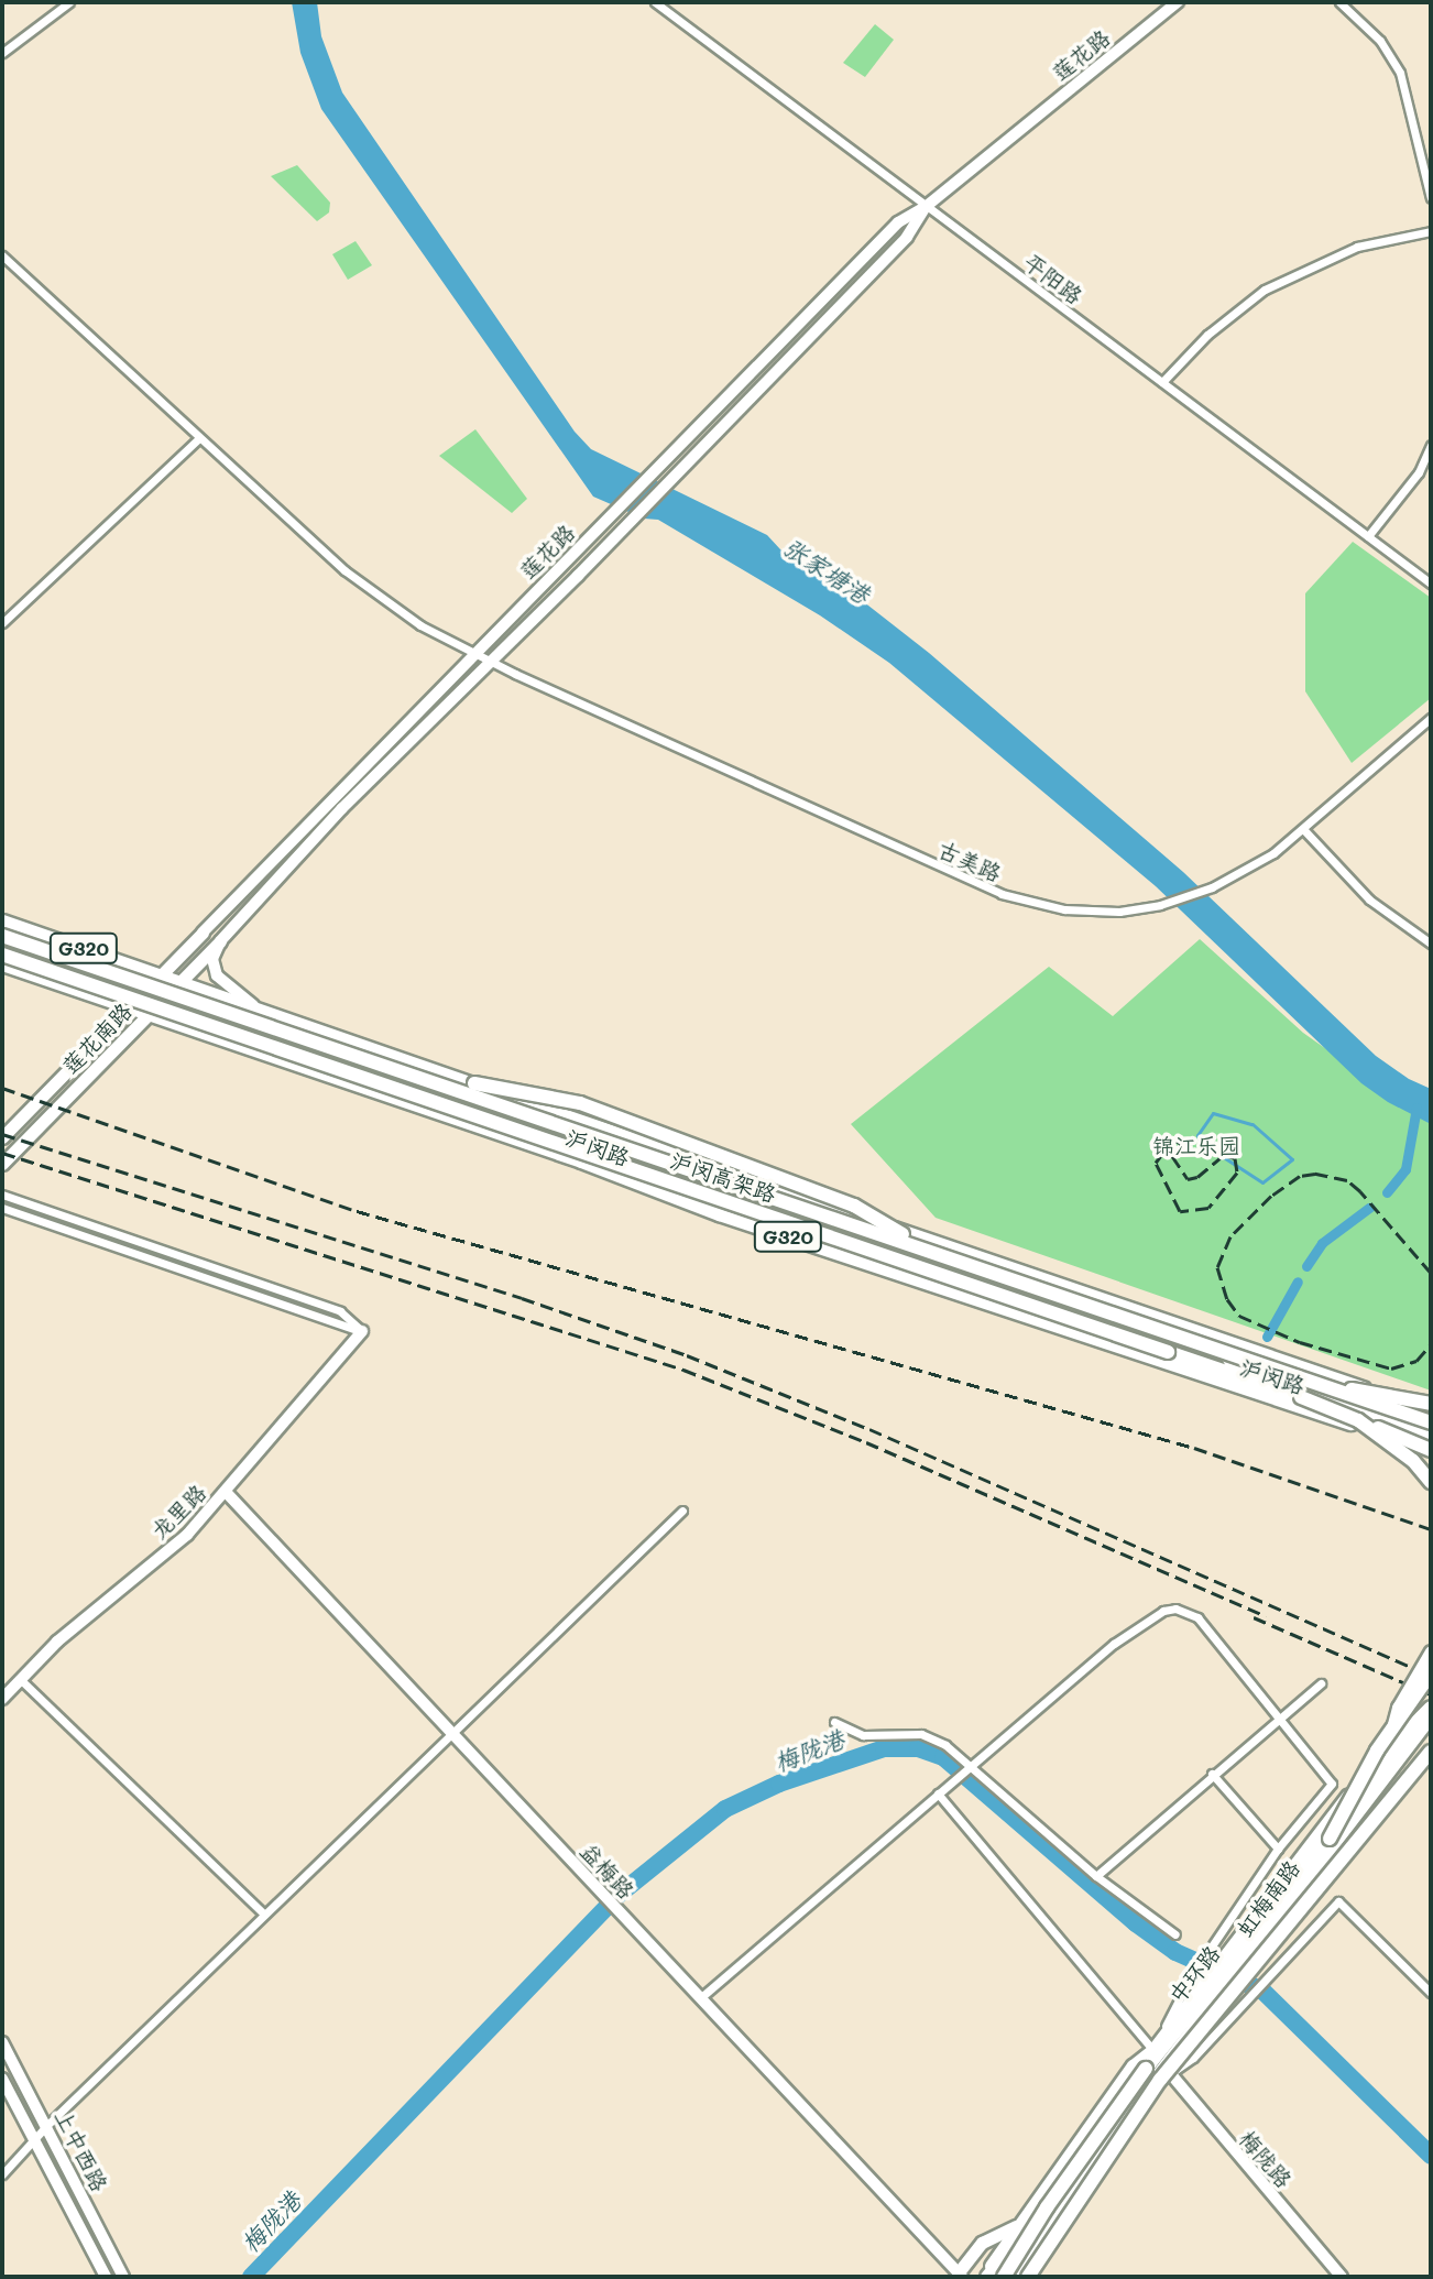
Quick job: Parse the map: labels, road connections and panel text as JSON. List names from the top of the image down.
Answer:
{
  "streets": {
    "highway": ["沪闵高架路", "中环路"],
    "main road": [
      "莲花路",
      "G320",
      "莲花南路",
      "沪闵路",
      "龙里路",
      "益梅路",
      "虹梅南路",
      "上中西路",
      "梅陇路"
    ],
    "street": ["平阳路", "古美路"]
  },
  "crossings": [
    ["莲花路", "平阳路"],
    ["莲花路", "古美路"],
    ["莲花路", "莲花南路"],
    ["莲花南路", "沪闵路"],
    ["沪闵路", "沪闵高架路"],
    ["龙里路", "益梅路"],
    ["虹梅南路", "中环路"],
    ["虹梅南路", "梅陇路"]
  ],
  "water": ["张家塘港", "梅陇港"],
  "parks": ["锦江乐园"]
}
